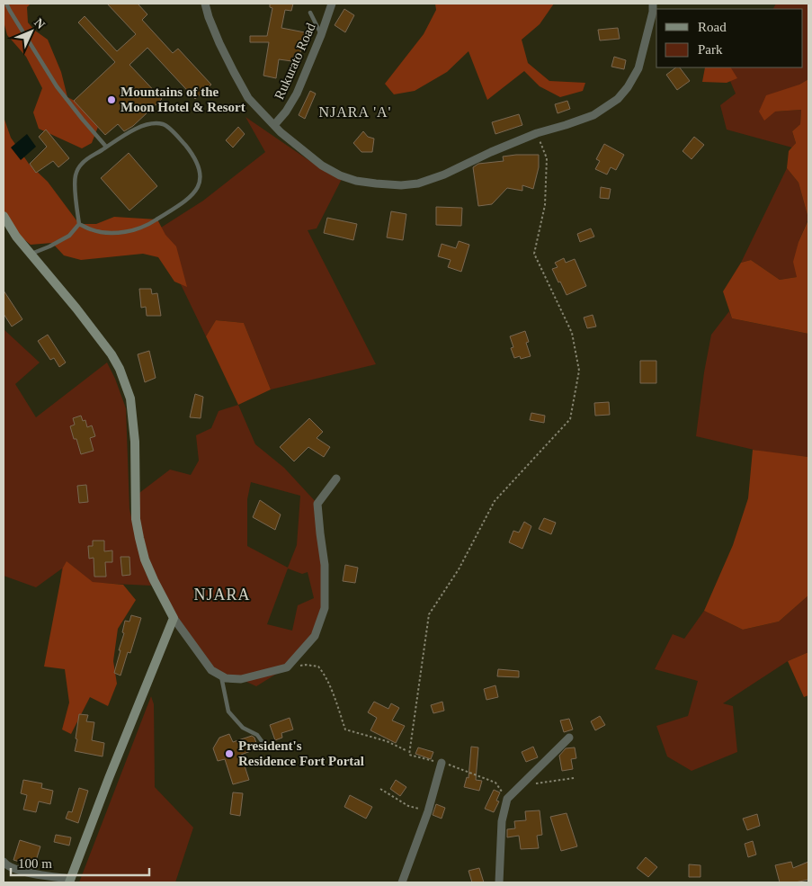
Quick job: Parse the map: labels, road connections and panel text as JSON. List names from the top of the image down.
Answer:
{
  "streets": {
    "street": ["Rukurato Road"]
  },
  "districts": ["NJARA 'A'", "NJARA"],
  "places": ["Mountains of the Moon Hotel & Resort", "President's Residence Fort Portal"],
  "legend": ["Road", "Park"],
  "scale_bar": "100 m",
  "north": "top right"
}
